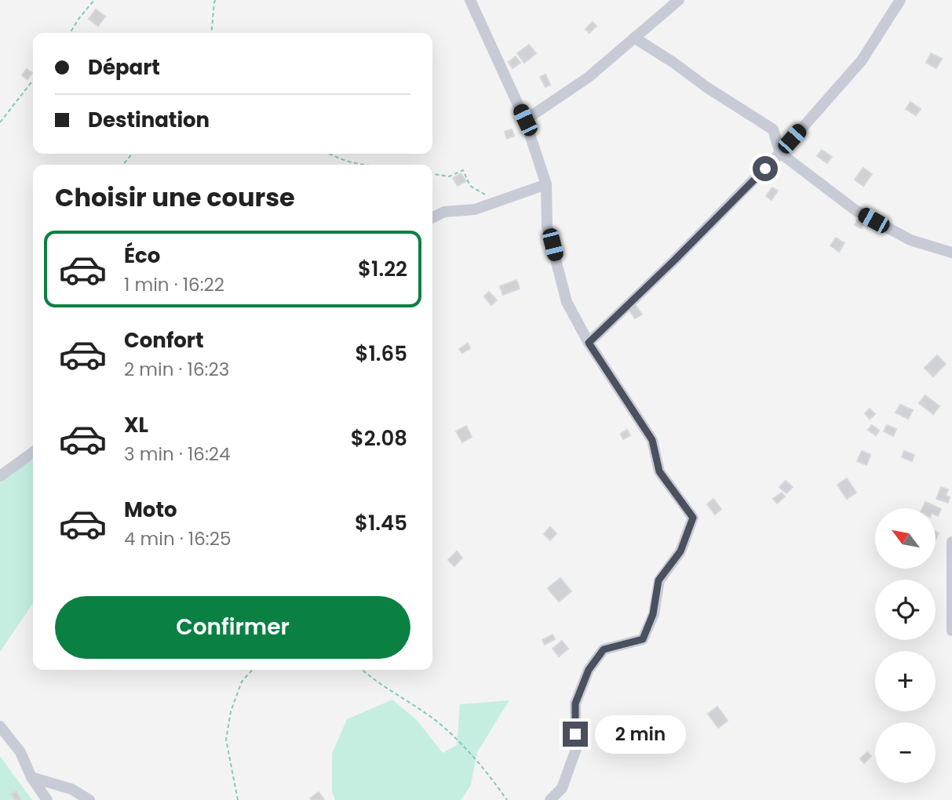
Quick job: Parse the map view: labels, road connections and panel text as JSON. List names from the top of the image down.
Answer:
{
  "north": "top left",
  "page": {
    "banner": ["Départ", "Destination"],
    "heading": "Choisir une course",
    "list": [
      {
        "name": "Éco",
        "note": "1 min · 16:22",
        "value": "$1.22"
      },
      {
        "name": "Confort",
        "note": "2 min · 16:23",
        "value": "$1.65"
      },
      {
        "name": "XL",
        "note": "3 min · 16:24",
        "value": "$2.08"
      },
      {
        "name": "Moto",
        "note": "4 min · 16:25",
        "value": "$1.45"
      }
    ],
    "map_buttons": ["+", "−"],
    "buttons": "Confirmer",
    "bubble": "2 min"
  }
}
